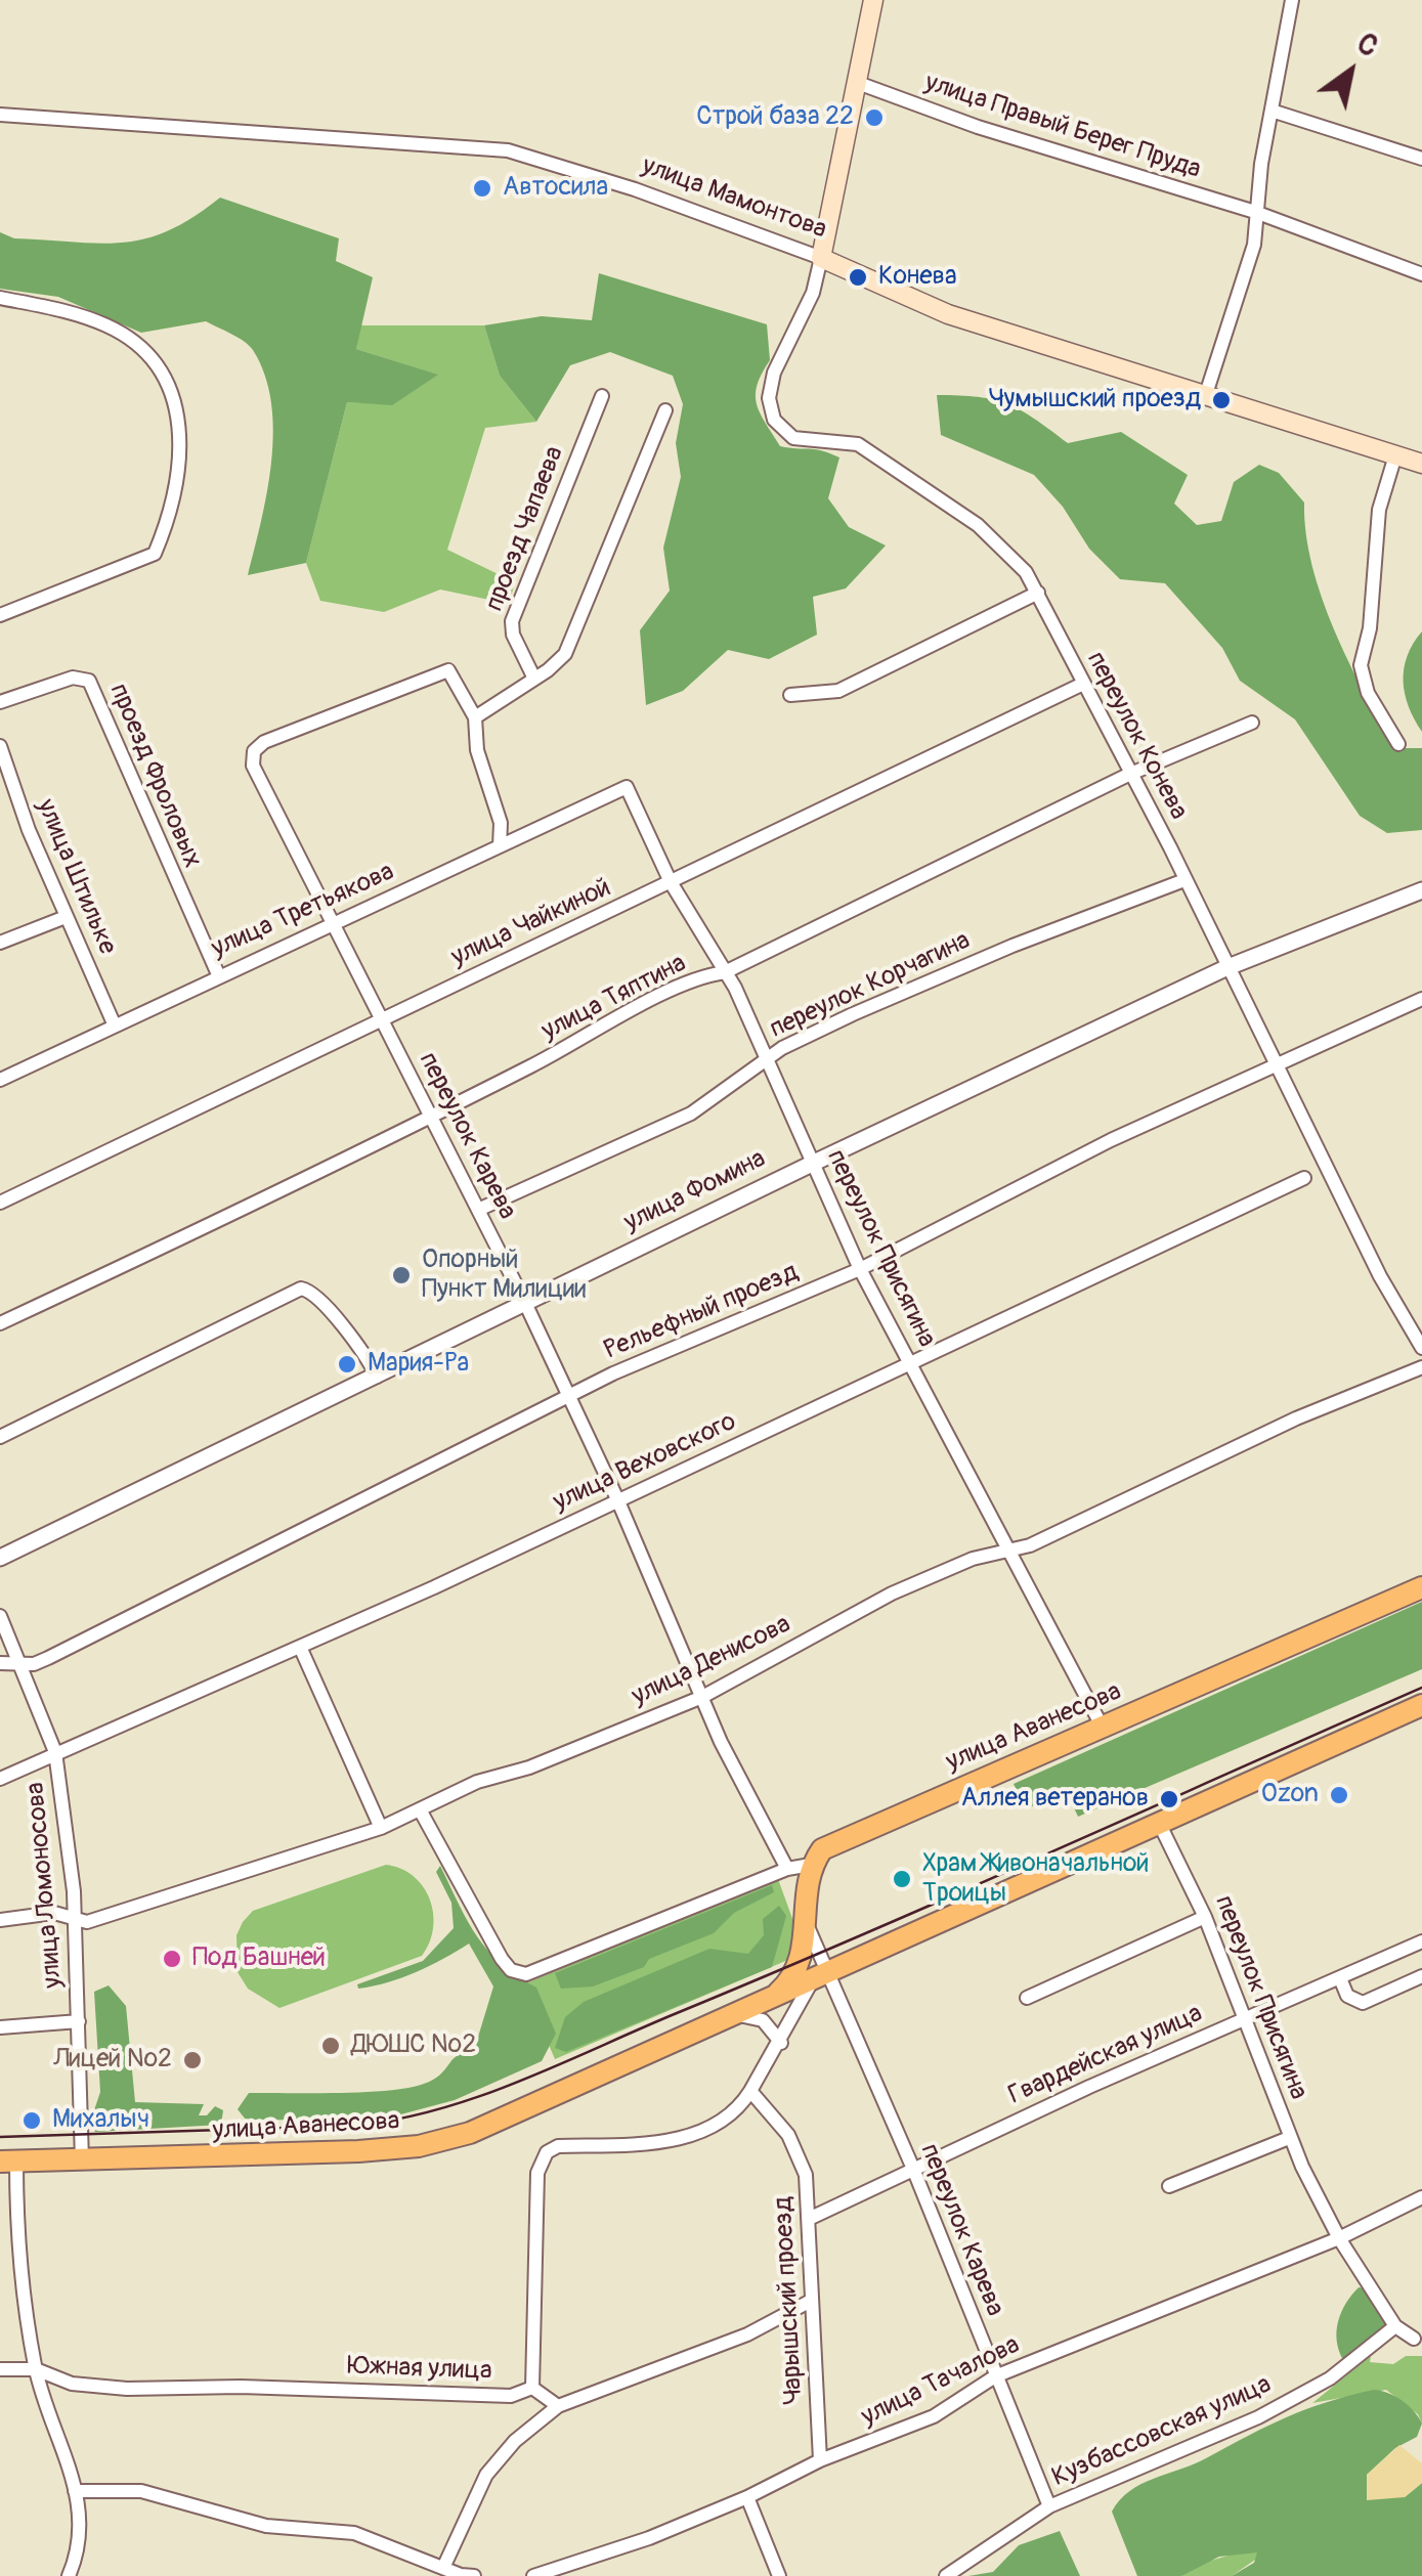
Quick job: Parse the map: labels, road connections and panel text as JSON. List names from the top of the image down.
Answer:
{
  "streets": {
    "highway": ["улица Аванесова"],
    "main road": ["улица Мамонтова"],
    "street": [
      "улица Правый Берег Пруда",
      "проезд Чапаева",
      "переулок Конева",
      "проезд Фроловых",
      "улица Штильке",
      "улица Третьякова",
      "улица Чайкиной",
      "переулок Корчагина",
      "улица Тяптина",
      "переулок Карева",
      "улица Фомина",
      "переулок Присягина",
      "Рельефный проезд",
      "улица Веховского",
      "улица Денисова",
      "улица Ломоносова",
      "Гвардейская улица",
      "Чарышский проезд",
      "Южная улица",
      "улица Тачалова",
      "Кузбассовская улица"
    ]
  },
  "crossings": [
    ["улица Мамонтова", "переулок Конева"],
    ["переулок Конева", "улица Чайкиной"],
    ["переулок Конева", "переулок Корчагина"],
    ["переулок Конева", "улица Тяптина"],
    ["переулок Конева", "улица Фомина"],
    ["переулок Конева", "Рельефный проезд"],
    ["проезд Фроловых", "улица Третьякова"],
    ["улица Штильке", "улица Третьякова"],
    ["улица Третьякова", "переулок Карева"],
    ["улица Третьякова", "переулок Присягина"],
    ["улица Чайкиной", "переулок Карева"],
    ["улица Чайкиной", "переулок Присягина"],
    ["переулок Корчагина", "переулок Карева"],
    ["переулок Корчагина", "переулок Присягина"],
    ["улица Тяптина", "переулок Карева"],
    ["улица Тяптина", "переулок Присягина"],
    ["переулок Карева", "улица Фомина"],
    ["переулок Карева", "Рельефный проезд"],
    ["переулок Карева", "улица Веховского"],
    ["переулок Карева", "улица Денисова"],
    ["переулок Карева", "улица Аванесова"],
    ["переулок Карева", "Гвардейская улица"],
    ["переулок Карева", "улица Тачалова"],
    ["переулок Карева", "Кузбассовская улица"],
    ["улица Фомина", "переулок Присягина"],
    ["переулок Присягина", "Рельефный проезд"],
    ["переулок Присягина", "улица Веховского"],
    ["переулок Присягина", "улица Денисова"],
    ["переулок Присягина", "улица Аванесова"],
    ["переулок Присягина", "Гвардейская улица"],
    ["переулок Присягина", "улица Тачалова"],
    ["переулок Присягина", "Кузбассовская улица"],
    ["Рельефный проезд", "улица Ломоносова"],
    ["улица Веховского", "улица Ломоносова"],
    ["улица Денисова", "улица Ломоносова"],
    ["улица Аванесова", "улица Ломоносова"],
    ["Гвардейская улица", "Чарышский проезд"],
    ["Чарышский проезд", "улица Тачалова"]
  ],
  "places": [
    "Строй база 22",
    "Автосила",
    "Конева",
    "Чумышский проезд",
    "Опорный Пункт Милиции",
    "Мария-Ра",
    "Ozon",
    "Аллея ветеранов",
    "Храм Живоначальной Троицы",
    "Под Башней",
    "ДЮШС №2",
    "Лицей №2",
    "Михалыч"
  ],
  "north": "top right"
}
